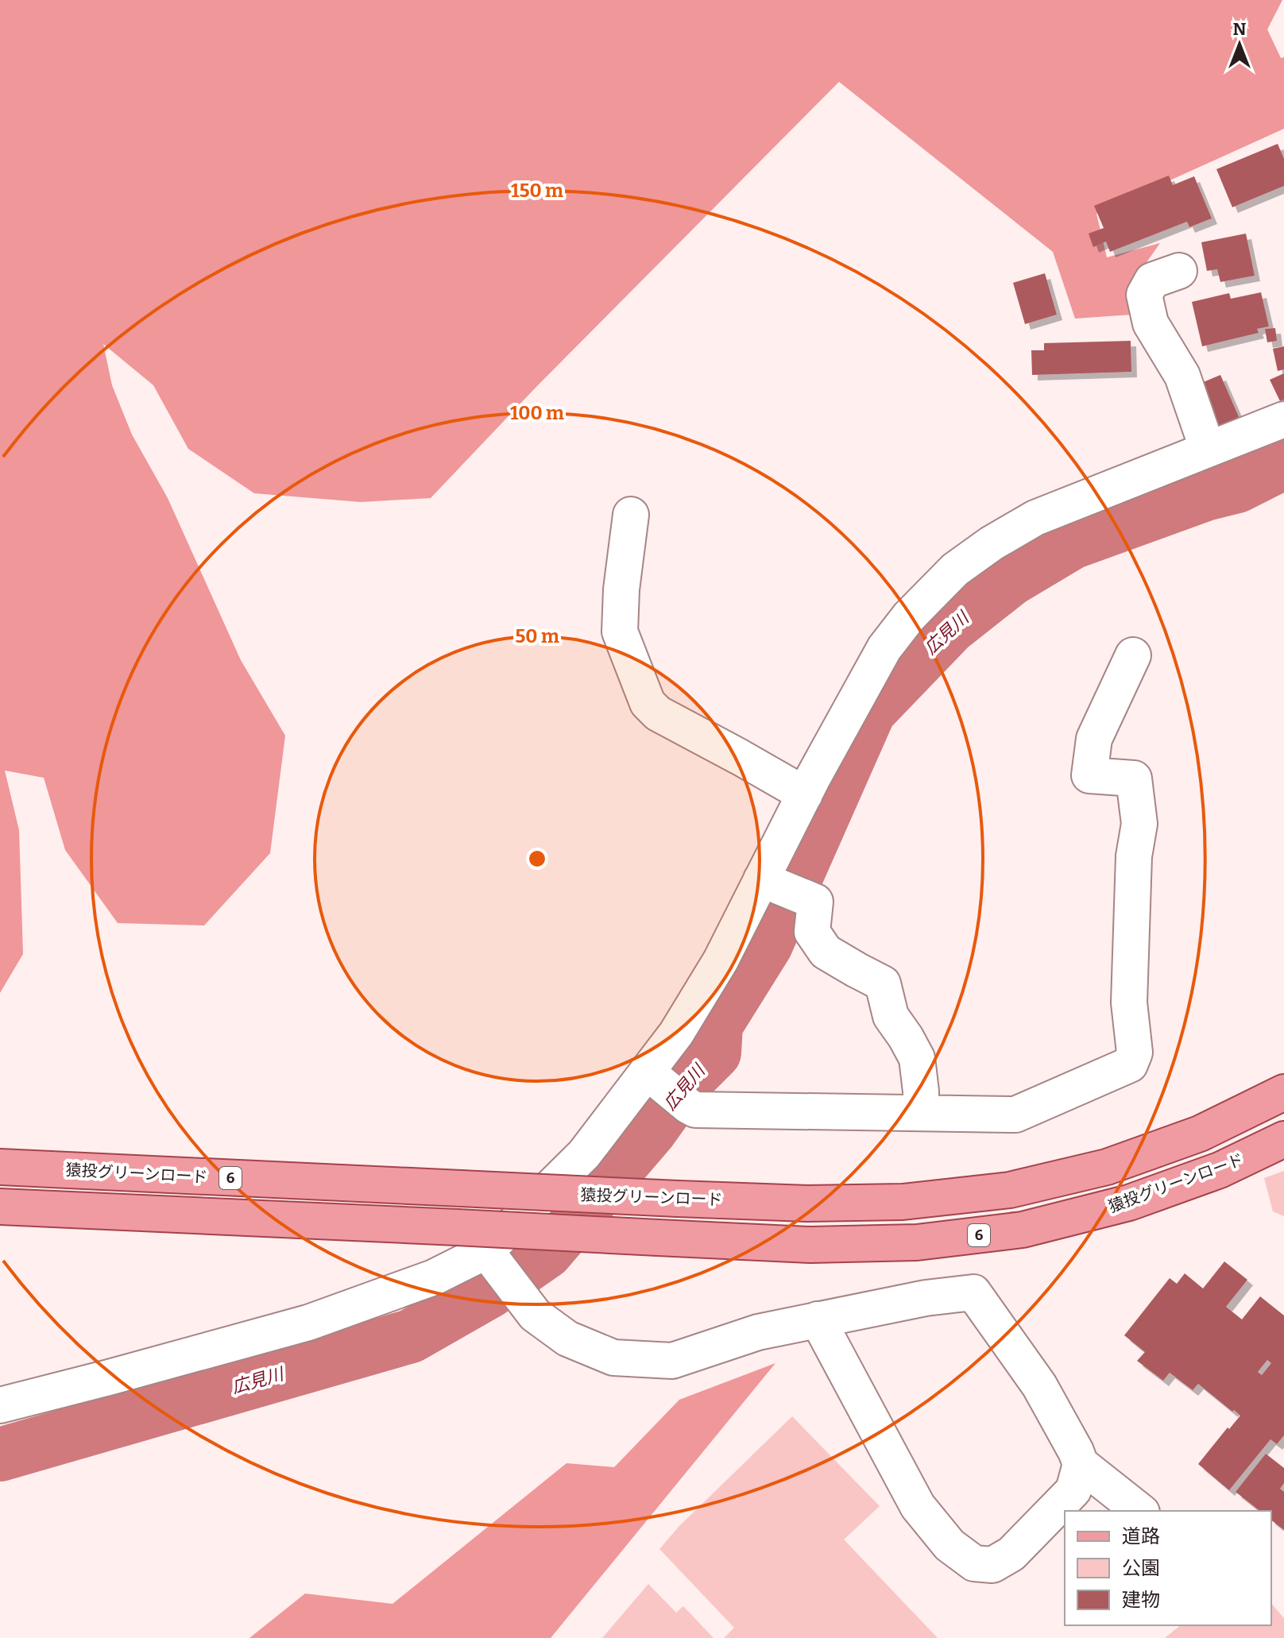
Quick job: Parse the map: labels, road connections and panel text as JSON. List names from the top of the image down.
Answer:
{
  "streets": {
    "main road": ["猿投グリーンロード", "6"]
  },
  "water": ["広見川"],
  "legend": ["道路", "公園", "建物"],
  "north": "top",
  "rings": ["150 m", "100 m", "50 m"]
}
